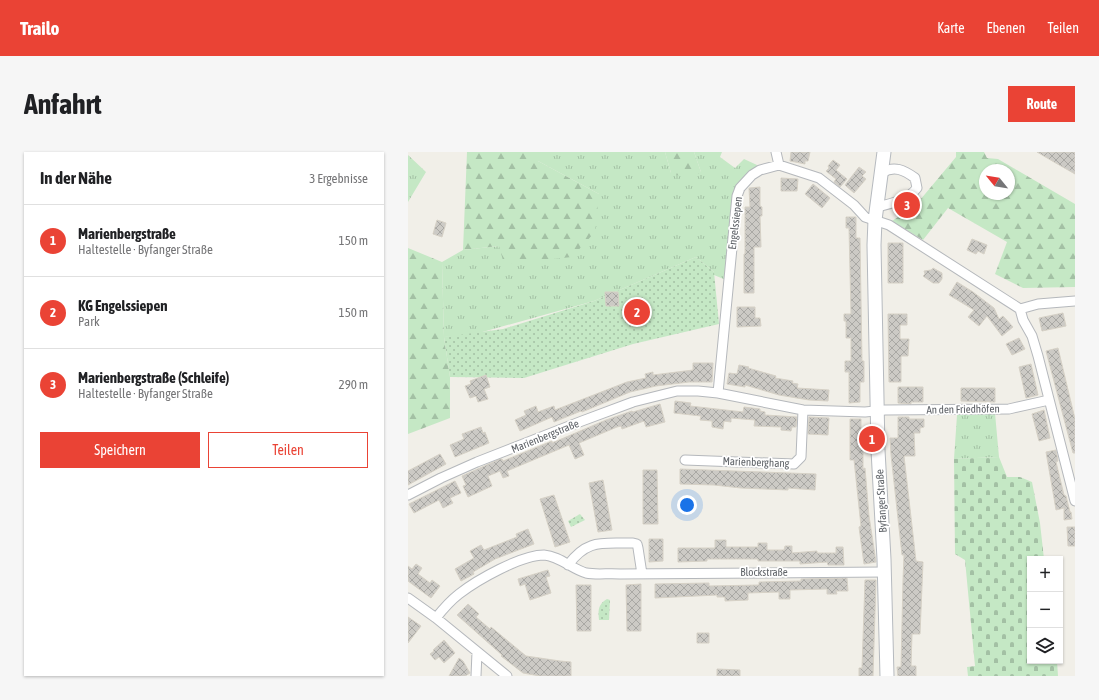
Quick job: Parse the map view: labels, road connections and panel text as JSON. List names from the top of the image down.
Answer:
{
  "streets": {
    "street": [
      "Engelssiepen",
      "An den Friedhöfen",
      "Marienbergstraße",
      "Marienberghang",
      "Byfanger Straße",
      "Blockstraße"
    ]
  },
  "crossings": [
    ["Engelssiepen", "Marienbergstraße"],
    ["An den Friedhöfen", "Marienbergstraße"],
    ["An den Friedhöfen", "Byfanger Straße"],
    ["Marienbergstraße", "Marienberghang"],
    ["Marienbergstraße", "Byfanger Straße"],
    ["Byfanger Straße", "Blockstraße"]
  ],
  "north": "top left",
  "page": {
    "header": "Trailo",
    "nav": ["Karte", "Ebenen", "Teilen"],
    "buttons": [
      "Route",
      ["Speichern", "Teilen"]
    ],
    "title": "Anfahrt",
    "heading": ["In der Nähe", "3 Ergebnisse"],
    "pins": ["3", "2", "1"],
    "list": [
      {
        "mark": "1",
        "name": "Marienbergstraße",
        "note": "Haltestelle · Byfanger Straße",
        "value": "150 m"
      },
      {
        "mark": "2",
        "name": "KG Engelssiepen",
        "note": "Park",
        "value": "150 m"
      },
      {
        "mark": "3",
        "name": "Marienbergstraße (Schleife)",
        "note": "Haltestelle · Byfanger Straße",
        "value": "290 m"
      }
    ],
    "map_buttons": ["+", "−"]
  }
}
